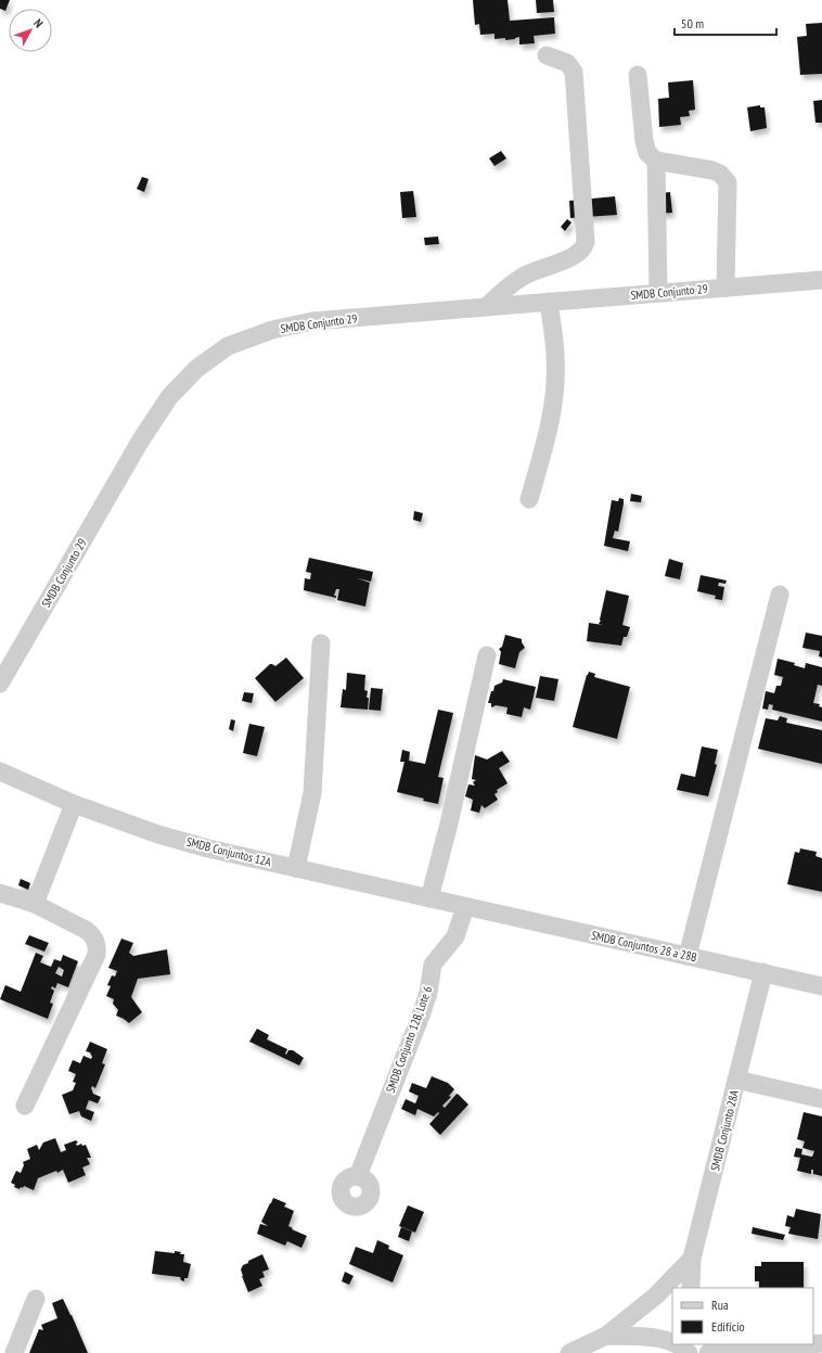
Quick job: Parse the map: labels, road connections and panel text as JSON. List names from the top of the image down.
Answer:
{
  "streets": {
    "street": [
      "SMDB Conjunto 29",
      "SMDB Conjuntos 12A",
      "SMDB Conjuntos 28 a 28B",
      "SMDB Conjunto 12B, Lote 6",
      "SMDB Conjunto 28A"
    ]
  },
  "crossings": [
    ["SMDB Conjuntos 12A", "SMDB Conjuntos 28 a 28B"],
    ["SMDB Conjuntos 12A", "SMDB Conjunto 12B, Lote 6"],
    ["SMDB Conjuntos 28 a 28B", "SMDB Conjunto 12B, Lote 6"],
    ["SMDB Conjuntos 28 a 28B", "SMDB Conjunto 28A"]
  ],
  "legend": ["Rua", "Edifício"],
  "scale_bar": "50 m",
  "north": "top right"
}
